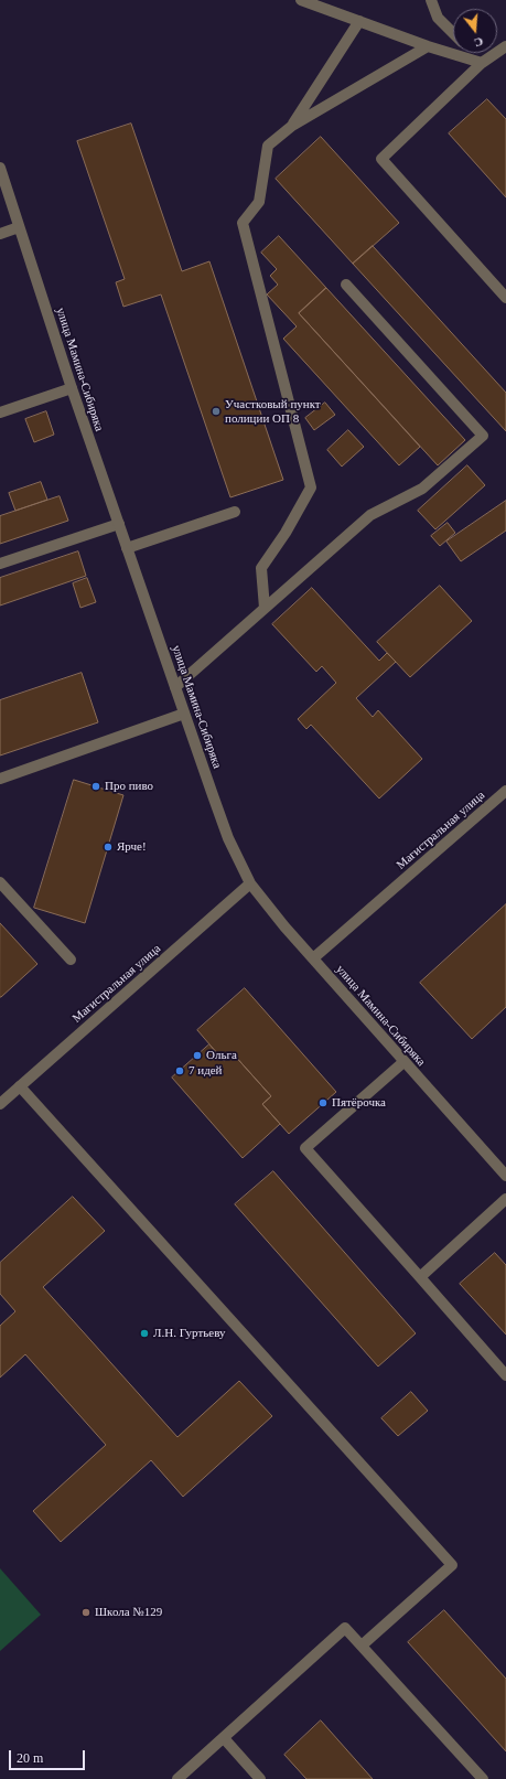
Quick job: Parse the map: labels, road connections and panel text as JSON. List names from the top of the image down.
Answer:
{
  "streets": {
    "street": ["улица Мамина-Сибиряка", "Магистральная улица"]
  },
  "crossings": [
    ["улица Мамина-Сибиряка", "Магистральная улица"]
  ],
  "places": [
    "Участковый пункт полиции ОП 8",
    "Про пиво",
    "Ярче!",
    "Ольга",
    "7 идей",
    "Пятёрочка",
    "Л.Н. Гуртьеву",
    "Школа №129"
  ],
  "scale_bar": "20 m",
  "north": "bottom"
}
